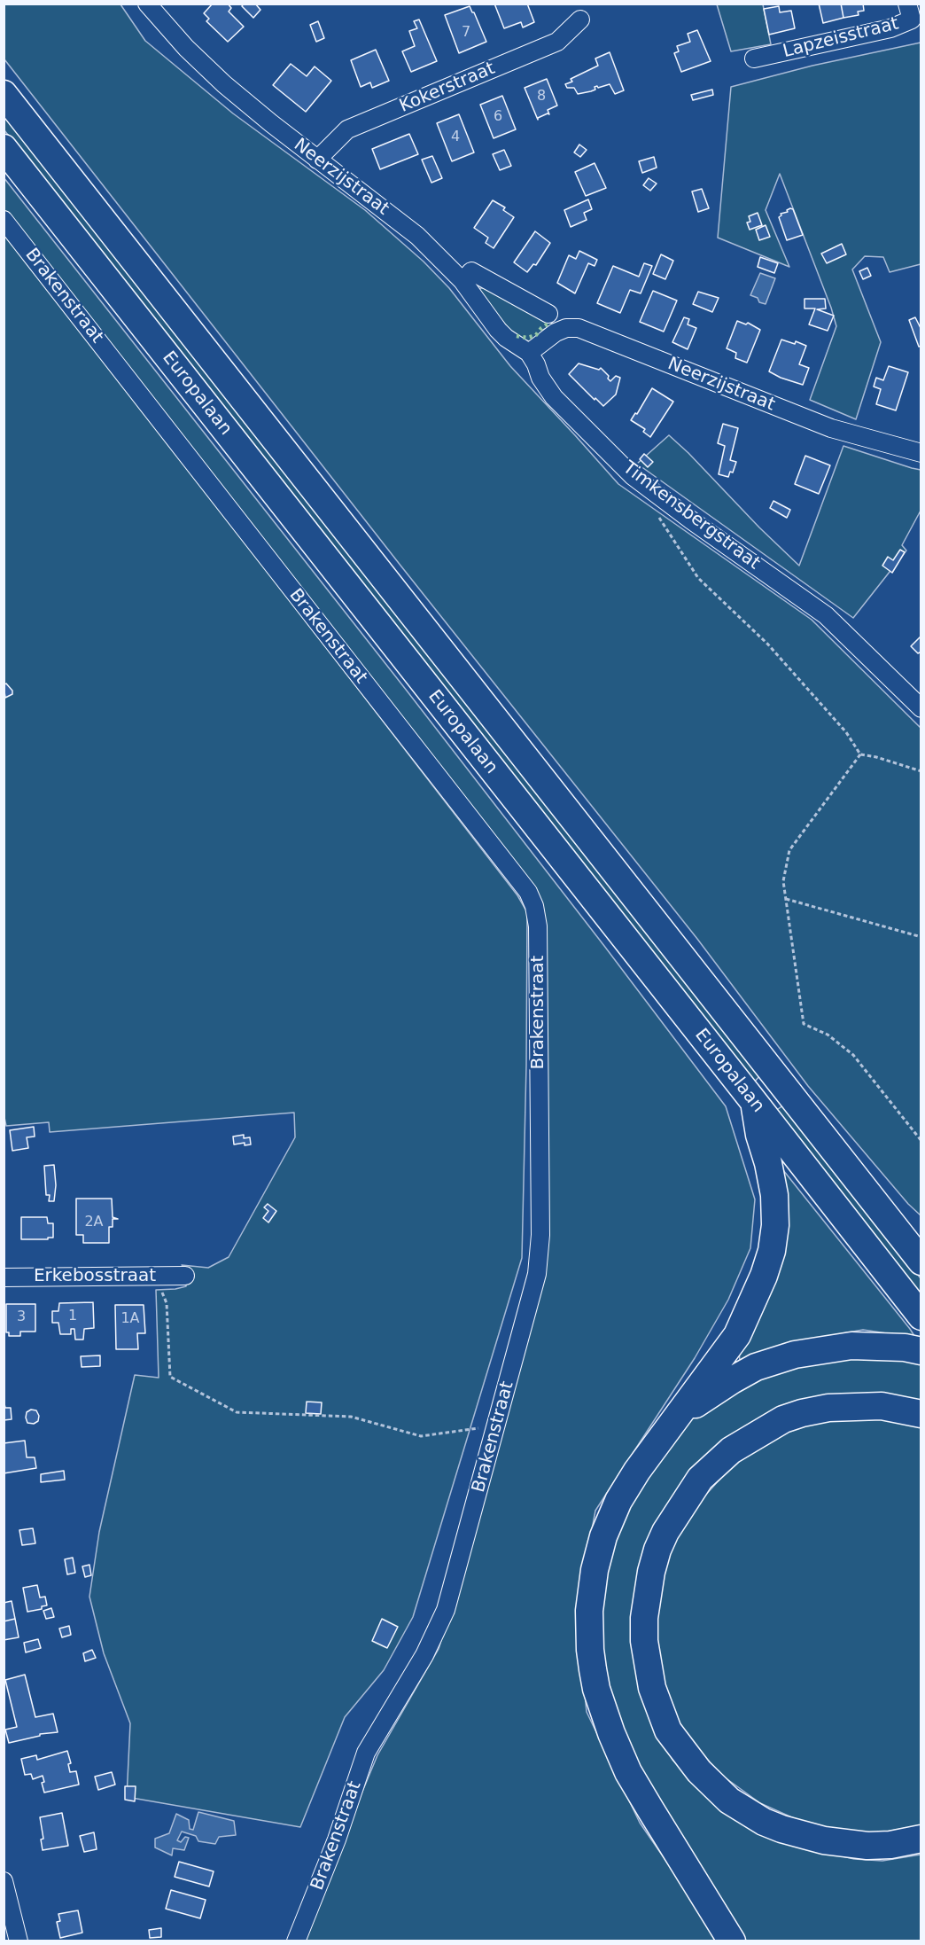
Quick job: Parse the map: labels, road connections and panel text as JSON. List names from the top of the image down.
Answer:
{
  "streets": {
    "highway": ["Europalaan"],
    "street": [
      "Lapzeisstraat",
      "Kokerstraat",
      "Neerzijstraat",
      "Brakenstraat",
      "Timkensbergstraat",
      "Erkebosstraat"
    ]
  },
  "crossings": [
    ["Kokerstraat", "Neerzijstraat"],
    ["Neerzijstraat", "Timkensbergstraat"]
  ],
  "house_numbers": [
    "7",
    "8",
    "6",
    "4",
    "2A",
    "1",
    "3",
    "1A"
  ]
}
